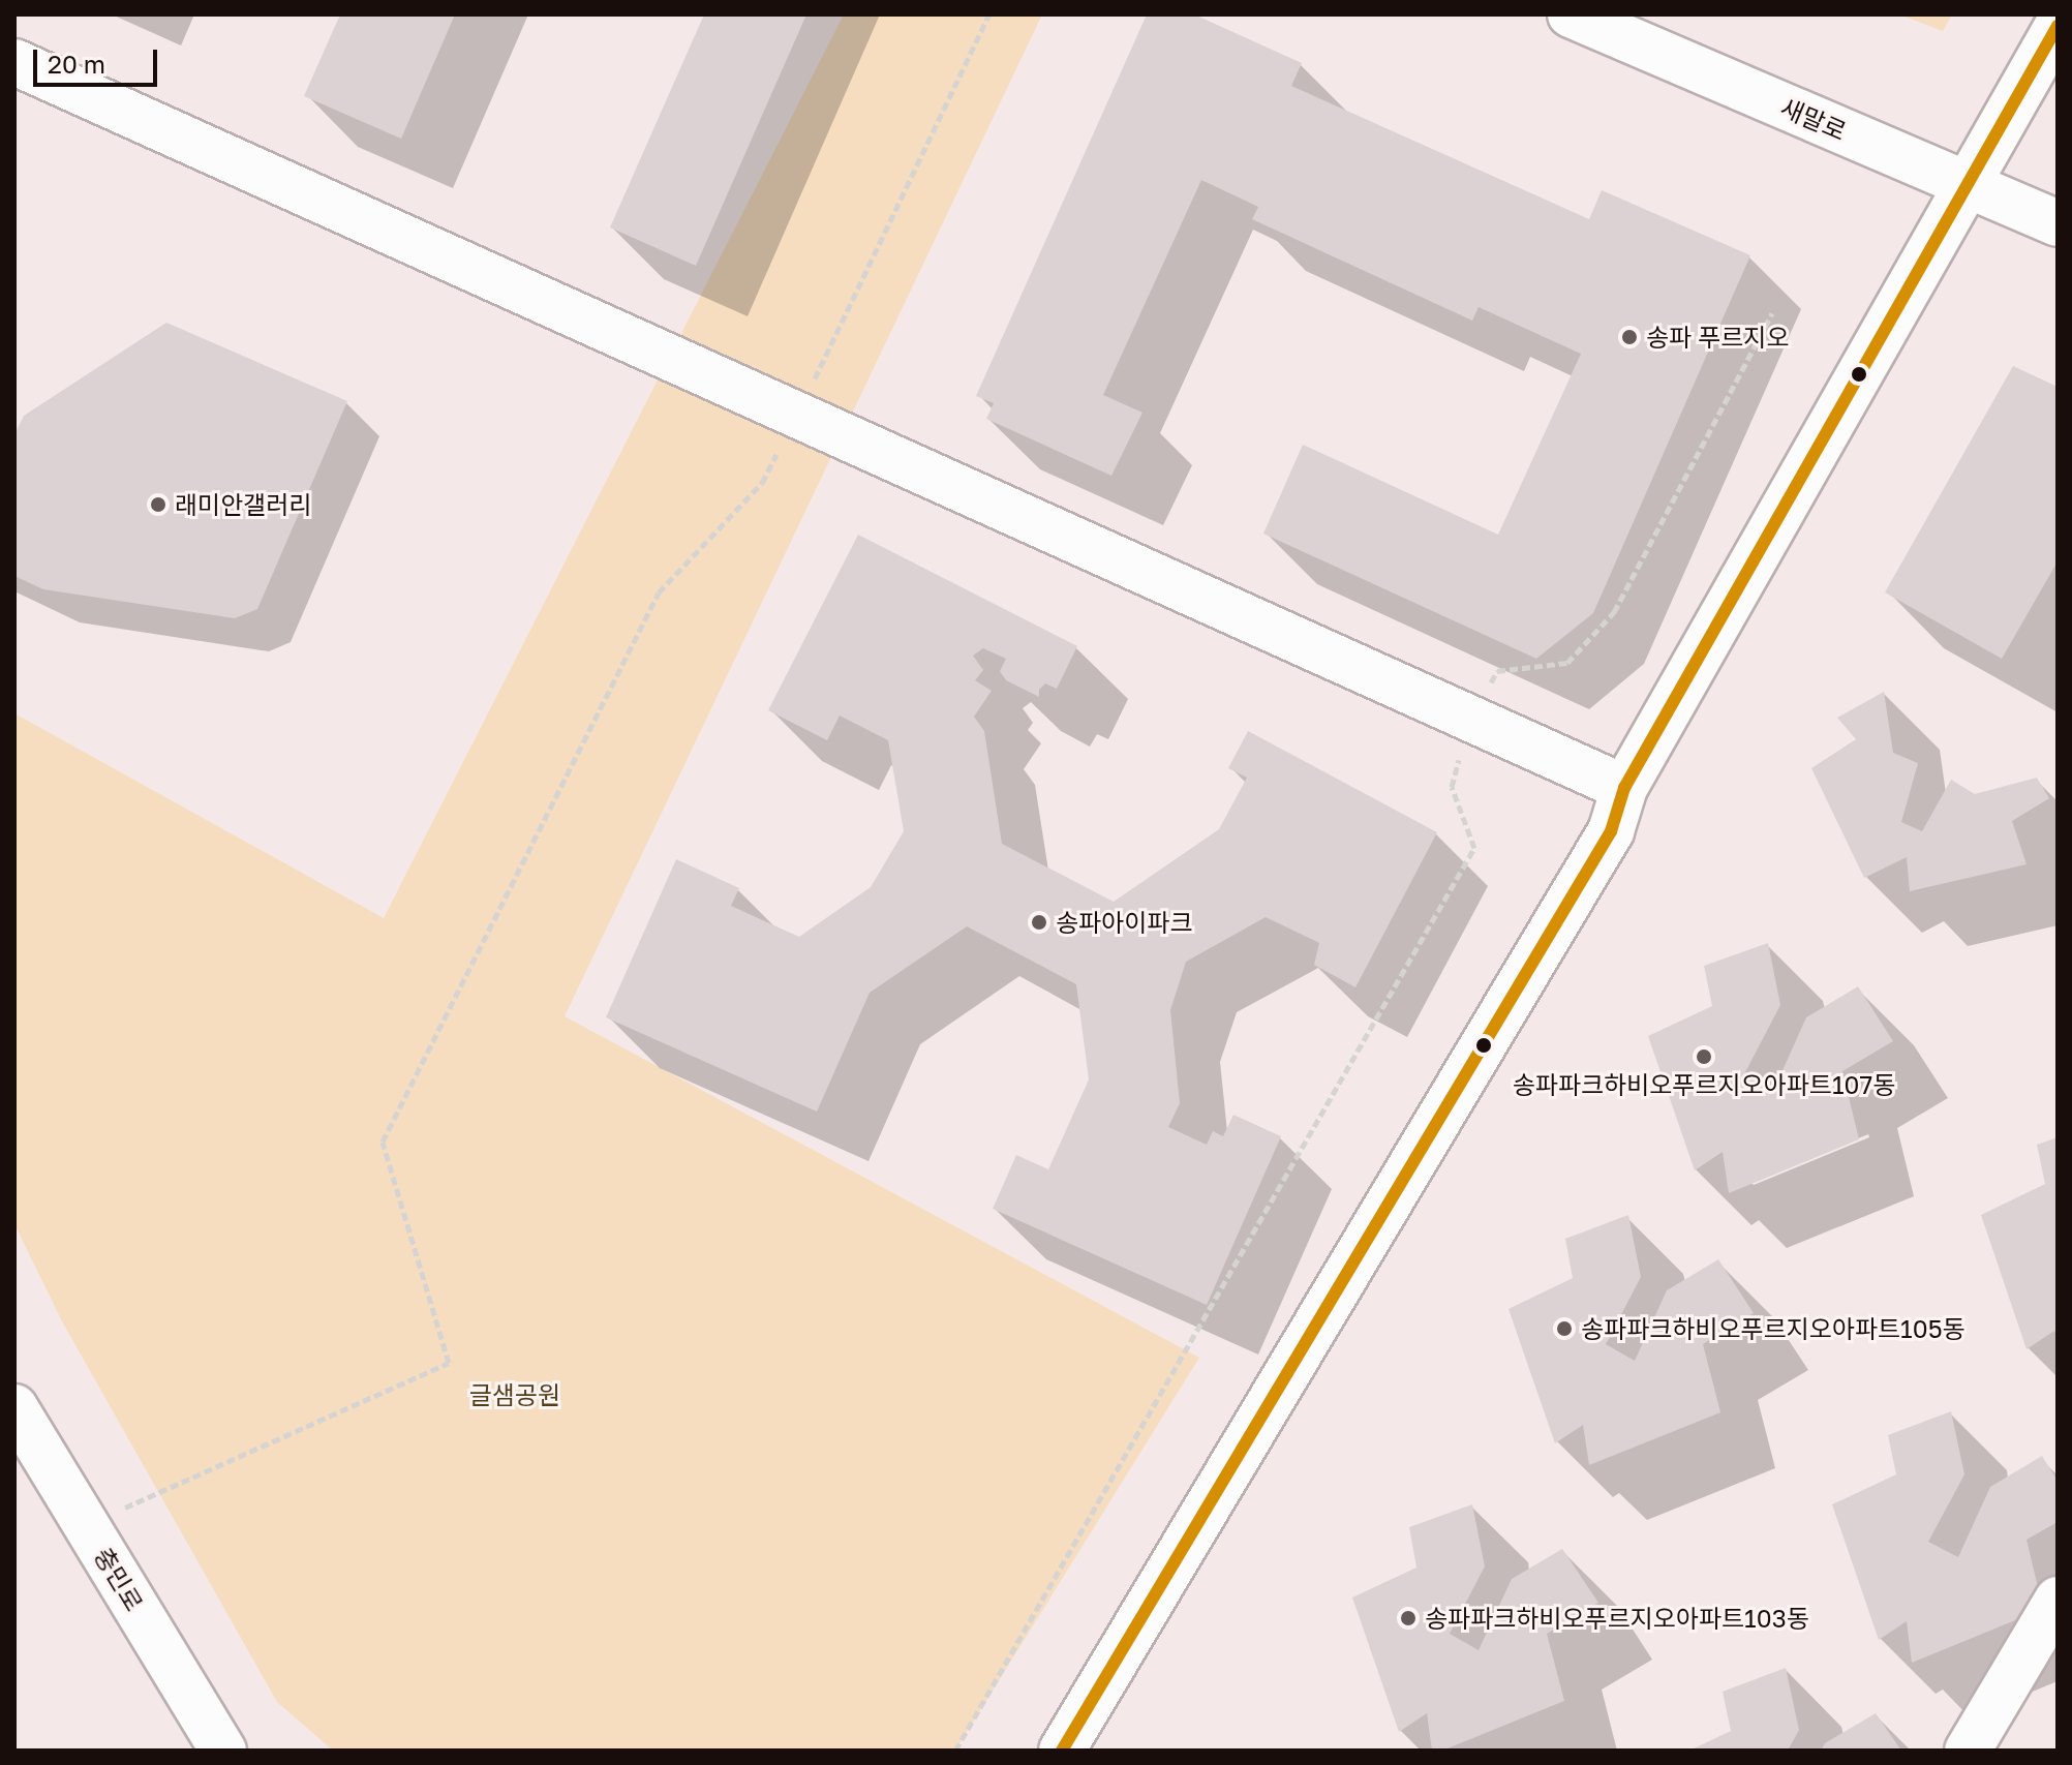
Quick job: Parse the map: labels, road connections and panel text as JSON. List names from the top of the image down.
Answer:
{
  "streets": {
    "street": ["새말로", "충민로"]
  },
  "parks": ["글샘공원"],
  "places": [
    "송파 푸르지오",
    "래미안갤러리",
    "송파아이파크",
    "송파파크하비오푸르지오아파트107동",
    "송파파크하비오푸르지오아파트105동",
    "송파파크하비오푸르지오아파트103동"
  ],
  "scale_bar": "20 m"
}
